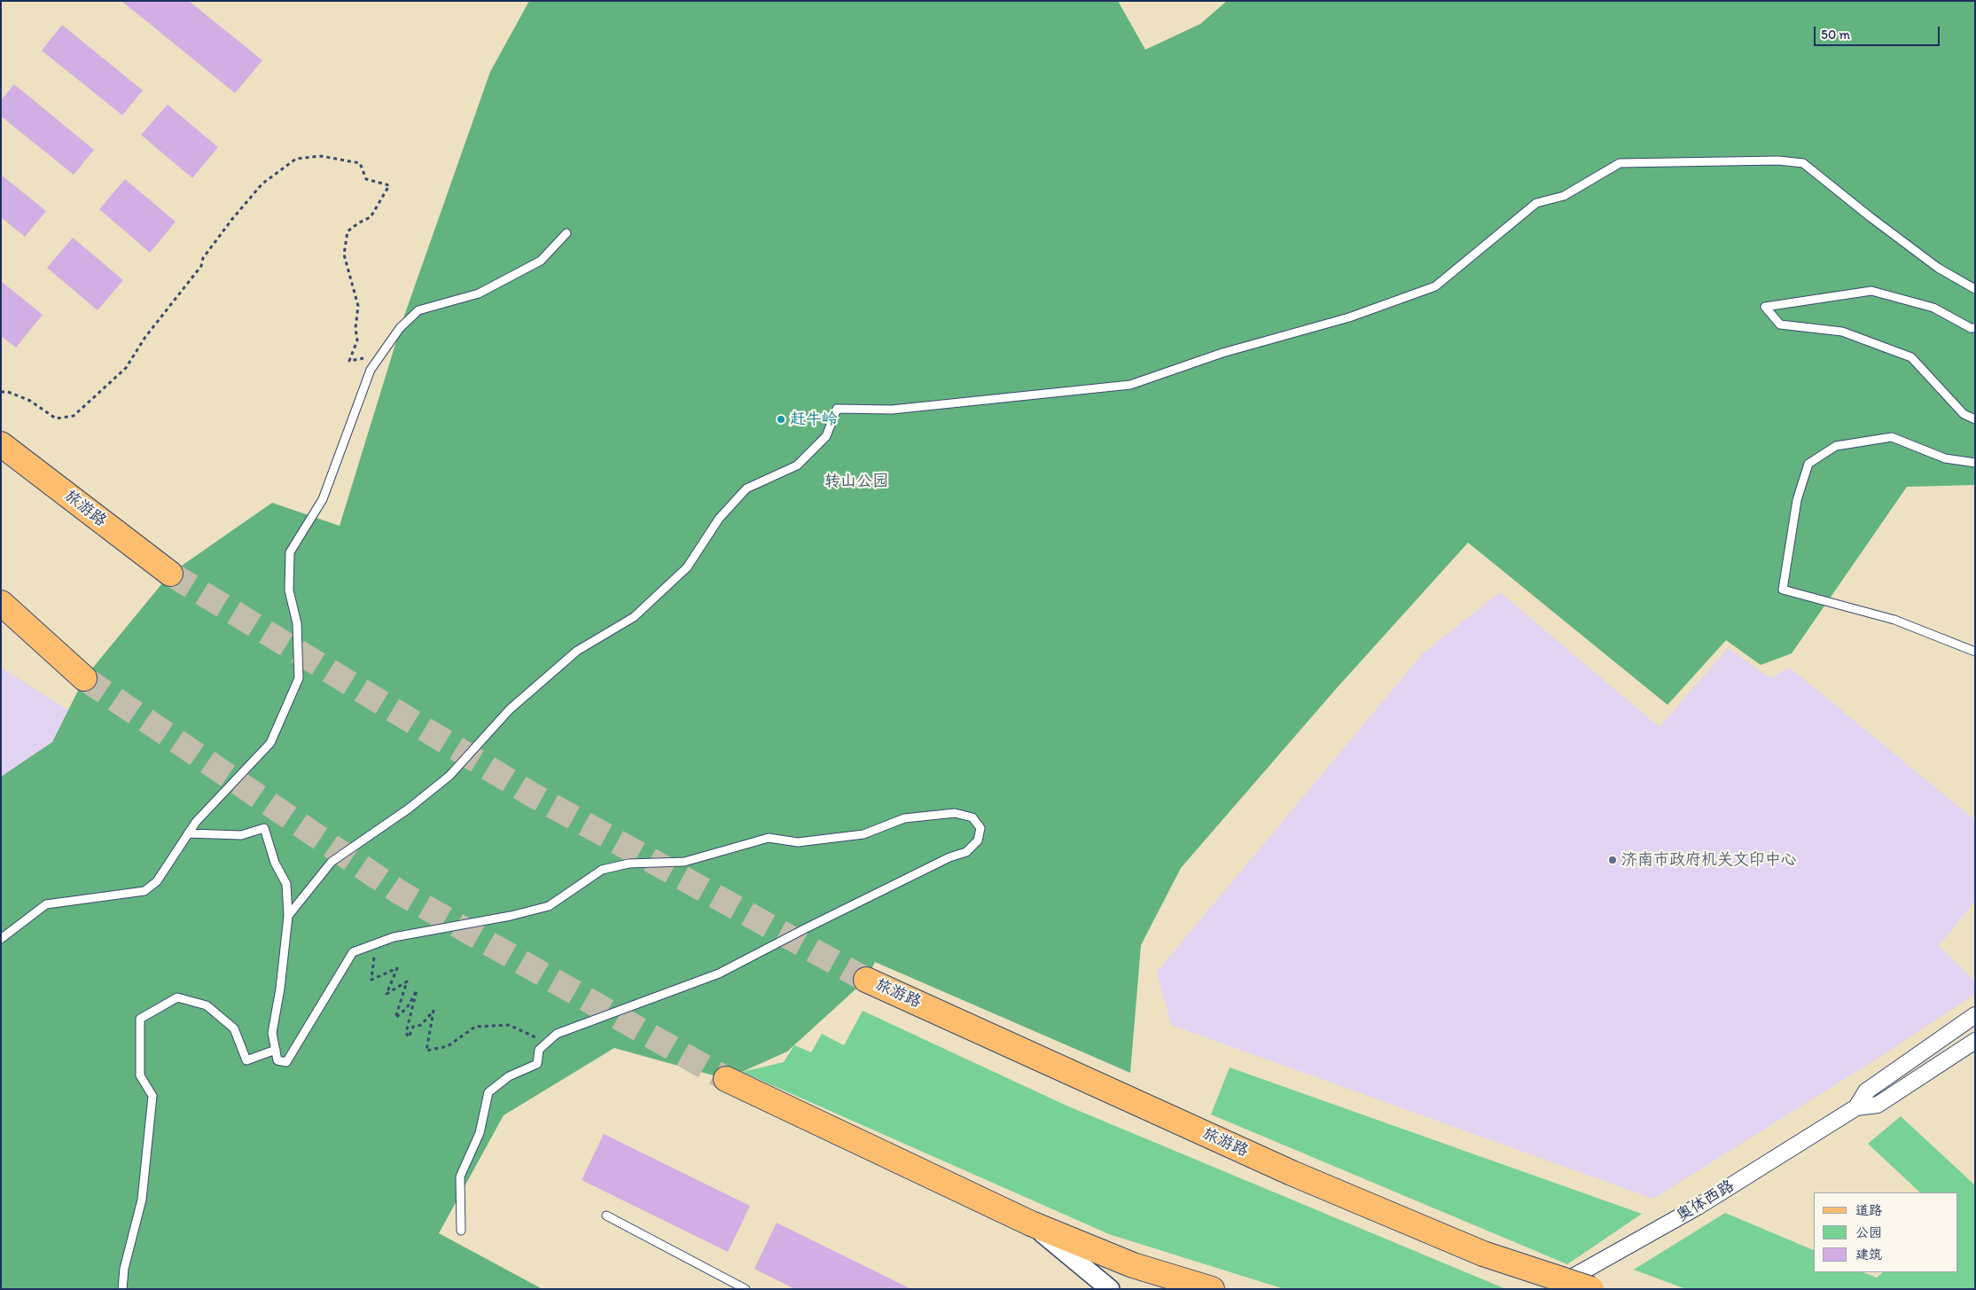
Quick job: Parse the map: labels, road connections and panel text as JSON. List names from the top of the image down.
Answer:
{
  "streets": {
    "main road": ["旅游路"],
    "street": ["奥体西路"]
  },
  "parks": ["转山公园"],
  "places": ["赶牛岭", "济南市政府机关文印中心"],
  "legend": ["道路", "公园", "建筑"],
  "scale_bar": "50 m"
}
